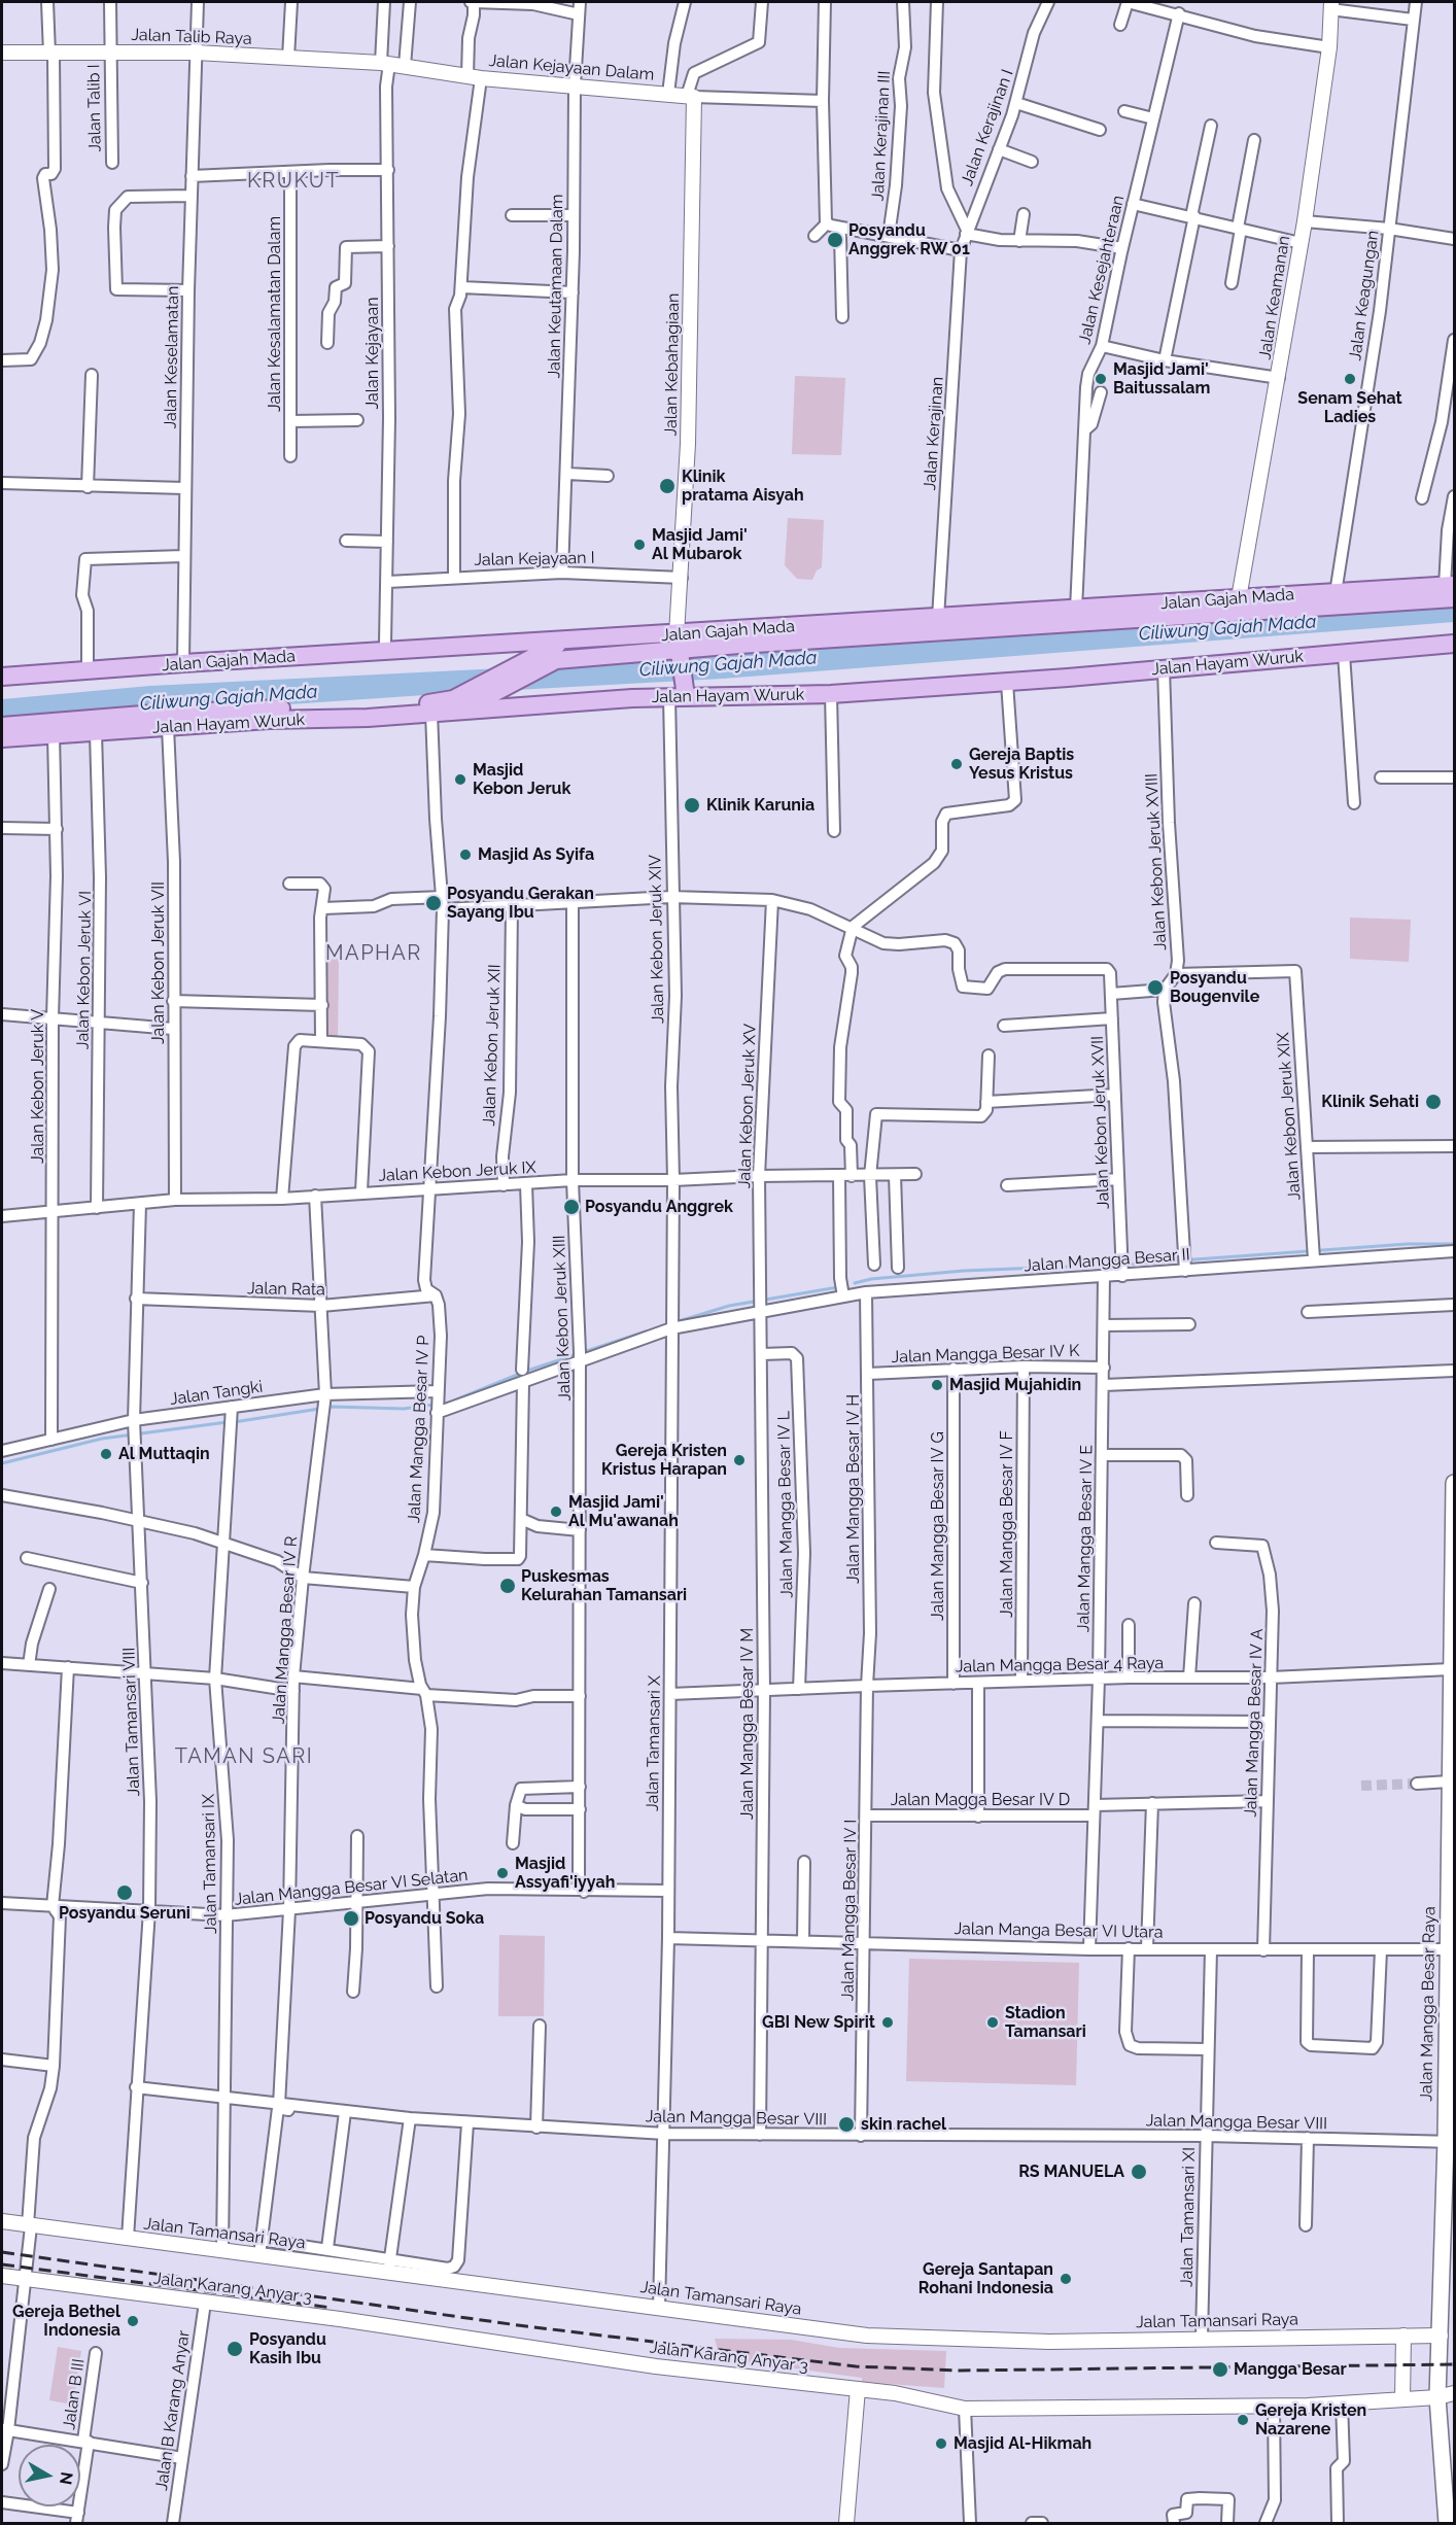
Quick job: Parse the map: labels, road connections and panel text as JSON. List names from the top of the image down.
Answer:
{
  "streets": {
    "main road": ["Jalan Gajah Mada", "Jalan Hayam Wuruk", "Jalan Mangga Besar Raya"],
    "street": [
      "Jalan Talib Raya",
      "Jalan Kejayaan Dalam",
      "Jalan Talib I",
      "Jalan Kerajinan I",
      "Jalan Kerajinan III",
      "Jalan Kesejahteraan",
      "Jalan Keutamaan Dalam",
      "Jalan Keagungan",
      "Jalan Keamanan",
      "Jalan Kesalamatan Dalam",
      "Jalan Kejayaan",
      "Jalan Keselamatan",
      "Jalan Kebahagiaan",
      "Jalan Kerajinan",
      "Jalan Kejayaan I",
      "Jalan Kebon Jeruk XVIII",
      "Jalan Kebon Jeruk XIV",
      "Jalan Kebon Jeruk VII",
      "Jalan Kebon Jeruk VI",
      "Jalan Kebon Jeruk XII",
      "Jalan Kebon Jeruk V",
      "Jalan Kebon Jeruk XV",
      "Jalan Kebon Jeruk XIX",
      "Jalan Kebon Jeruk XVII",
      "Jalan Kebon Jeruk IX",
      "Jalan Mangga Besar II",
      "Jalan Rata",
      "Jalan Kebon Jeruk XIII",
      "Jalan Mangga Besar IV K",
      "Jalan Tangki",
      "Jalan Mangga Besar IV P",
      "Jalan Mangga Besar IV H",
      "Jalan Mangga Besar IV L",
      "Jalan Mangga Besar IV F",
      "Jalan Mangga Besar IV G",
      "Jalan Mangga Besar IV E",
      "Jalan Mangga Besar IV R",
      "Jalan Mangga Besar 4 Raya",
      "Jalan Tamansari VIII",
      "Jalan Mangga Besar IV A",
      "Jalan Mangga Besar IV M",
      "Jalan Tamansari X",
      "Jalan Magga Besar IV D",
      "Jalan Tamansari IX",
      "Jalan Mangga Besar VI Selatan",
      "Jalan Mangga Besar IV I",
      "Jalan Manga Besar VI Utara",
      "Jalan Mangga Besar VIII",
      "Jalan Tamansari XI",
      "Jalan Tamansari Raya",
      "Jalan Karang Anyar 3",
      "Jalan B III",
      "Jalan B Karang Anyar"
    ]
  },
  "crossings": [
    ["Jalan Talib Raya", "Jalan Kejayaan Dalam"],
    ["Jalan Talib Raya", "Jalan Talib I"],
    ["Jalan Talib Raya", "Jalan Kejayaan"],
    ["Jalan Talib Raya", "Jalan Keselamatan"],
    ["Jalan Kejayaan Dalam", "Jalan Keutamaan Dalam"],
    ["Jalan Kejayaan Dalam", "Jalan Kejayaan"],
    ["Jalan Kejayaan Dalam", "Jalan Kebahagiaan"],
    ["Jalan Kerajinan I", "Jalan Kerajinan"],
    ["Jalan Kesejahteraan", "Jalan Gajah Mada"],
    ["Jalan Keutamaan Dalam", "Jalan Kejayaan I"],
    ["Jalan Keagungan", "Jalan Gajah Mada"],
    ["Jalan Keamanan", "Jalan Gajah Mada"],
    ["Jalan Kejayaan", "Jalan Kejayaan I"],
    ["Jalan Keselamatan", "Jalan Gajah Mada"],
    ["Jalan Kebahagiaan", "Jalan Kejayaan I"],
    ["Jalan Kebahagiaan", "Jalan Gajah Mada"],
    ["Jalan Kerajinan", "Jalan Gajah Mada"],
    ["Jalan Gajah Mada", "Jalan Hayam Wuruk"],
    ["Jalan Hayam Wuruk", "Jalan Kebon Jeruk XVIII"],
    ["Jalan Hayam Wuruk", "Jalan Kebon Jeruk XIV"],
    ["Jalan Hayam Wuruk", "Jalan Kebon Jeruk VII"],
    ["Jalan Hayam Wuruk", "Jalan Kebon Jeruk VI"],
    ["Jalan Hayam Wuruk", "Jalan Kebon Jeruk V"],
    ["Jalan Hayam Wuruk", "Jalan Mangga Besar IV P"],
    ["Jalan Kebon Jeruk XVIII", "Jalan Kebon Jeruk XIX"],
    ["Jalan Kebon Jeruk XIV", "Jalan Kebon Jeruk IX"],
    ["Jalan Kebon Jeruk XIV", "Jalan Tamansari X"],
    ["Jalan Kebon Jeruk VII", "Jalan Kebon Jeruk IX"],
    ["Jalan Kebon Jeruk VI", "Jalan Kebon Jeruk IX"],
    ["Jalan Kebon Jeruk XII", "Jalan Kebon Jeruk IX"],
    ["Jalan Kebon Jeruk V", "Jalan Kebon Jeruk IX"],
    ["Jalan Kebon Jeruk V", "Jalan Tangki"],
    ["Jalan Kebon Jeruk XV", "Jalan Kebon Jeruk IX"],
    ["Jalan Kebon Jeruk XV", "Jalan Mangga Besar II"],
    ["Jalan Kebon Jeruk XV", "Jalan Mangga Besar IV M"],
    ["Jalan Kebon Jeruk XIX", "Jalan Mangga Besar II"],
    ["Jalan Kebon Jeruk XVII", "Jalan Mangga Besar II"],
    ["Jalan Kebon Jeruk IX", "Jalan Kebon Jeruk XIII"],
    ["Jalan Kebon Jeruk IX", "Jalan Mangga Besar IV P"],
    ["Jalan Kebon Jeruk IX", "Jalan Mangga Besar IV R"],
    ["Jalan Kebon Jeruk IX", "Jalan Tamansari VIII"],
    ["Jalan Kebon Jeruk IX", "Jalan Tamansari X"],
    ["Jalan Mangga Besar II", "Jalan Kebon Jeruk XIII"],
    ["Jalan Mangga Besar II", "Jalan Mangga Besar IV P"],
    ["Jalan Mangga Besar II", "Jalan Mangga Besar IV H"],
    ["Jalan Mangga Besar II", "Jalan Mangga Besar IV E"],
    ["Jalan Mangga Besar II", "Jalan Mangga Besar IV M"],
    ["Jalan Mangga Besar II", "Jalan Tamansari X"],
    ["Jalan Rata", "Jalan Mangga Besar IV P"],
    ["Jalan Rata", "Jalan Mangga Besar IV R"],
    ["Jalan Rata", "Jalan Tamansari VIII"],
    ["Jalan Kebon Jeruk XIII", "Jalan Mangga Besar VI Selatan"],
    ["Jalan Mangga Besar IV K", "Jalan Mangga Besar IV H"],
    ["Jalan Mangga Besar IV K", "Jalan Mangga Besar IV F"],
    ["Jalan Mangga Besar IV K", "Jalan Mangga Besar IV G"],
    ["Jalan Mangga Besar IV K", "Jalan Mangga Besar IV E"],
    ["Jalan Tangki", "Jalan Mangga Besar IV P"],
    ["Jalan Tangki", "Jalan Mangga Besar IV R"],
    ["Jalan Tangki", "Jalan Tamansari VIII"],
    ["Jalan Tangki", "Jalan Tamansari IX"],
    ["Jalan Mangga Besar IV P", "Jalan Mangga Besar VI Selatan"],
    ["Jalan Mangga Besar IV H", "Jalan Mangga Besar 4 Raya"],
    ["Jalan Mangga Besar IV H", "Jalan Mangga Besar IV I"],
    ["Jalan Mangga Besar IV L", "Jalan Mangga Besar 4 Raya"],
    ["Jalan Mangga Besar IV L", "Jalan Mangga Besar IV M"],
    ["Jalan Mangga Besar IV F", "Jalan Mangga Besar 4 Raya"],
    ["Jalan Mangga Besar IV G", "Jalan Mangga Besar 4 Raya"],
    ["Jalan Mangga Besar IV E", "Jalan Mangga Besar 4 Raya"],
    ["Jalan Mangga Besar IV E", "Jalan Magga Besar IV D"],
    ["Jalan Mangga Besar IV E", "Jalan Manga Besar VI Utara"],
    ["Jalan Mangga Besar IV R", "Jalan Mangga Besar VI Selatan"],
    ["Jalan Mangga Besar IV R", "Jalan Mangga Besar VIII"],
    ["Jalan Mangga Besar 4 Raya", "Jalan Mangga Besar IV A"],
    ["Jalan Mangga Besar 4 Raya", "Jalan Mangga Besar IV M"],
    ["Jalan Mangga Besar 4 Raya", "Jalan Tamansari X"],
    ["Jalan Mangga Besar 4 Raya", "Jalan Mangga Besar IV I"],
    ["Jalan Mangga Besar 4 Raya", "Jalan Mangga Besar Raya"],
    ["Jalan Tamansari VIII", "Jalan Mangga Besar VI Selatan"],
    ["Jalan Tamansari VIII", "Jalan Tamansari Raya"],
    ["Jalan Mangga Besar IV A", "Jalan Magga Besar IV D"],
    ["Jalan Mangga Besar IV A", "Jalan Manga Besar VI Utara"],
    ["Jalan Mangga Besar IV M", "Jalan Manga Besar VI Utara"],
    ["Jalan Mangga Besar IV M", "Jalan Mangga Besar VIII"],
    ["Jalan Tamansari X", "Jalan Mangga Besar VI Selatan"],
    ["Jalan Tamansari X", "Jalan Manga Besar VI Utara"],
    ["Jalan Tamansari X", "Jalan Mangga Besar VIII"],
    ["Jalan Tamansari X", "Jalan Tamansari Raya"],
    ["Jalan Magga Besar IV D", "Jalan Mangga Besar IV I"],
    ["Jalan Tamansari IX", "Jalan Mangga Besar VI Selatan"],
    ["Jalan Tamansari IX", "Jalan Tamansari Raya"],
    ["Jalan Mangga Besar IV I", "Jalan Manga Besar VI Utara"],
    ["Jalan Mangga Besar IV I", "Jalan Mangga Besar VIII"],
    ["Jalan Manga Besar VI Utara", "Jalan Mangga Besar Raya"],
    ["Jalan Manga Besar VI Utara", "Jalan Tamansari XI"],
    ["Jalan Mangga Besar Raya", "Jalan Mangga Besar VIII"],
    ["Jalan Mangga Besar Raya", "Jalan Tamansari Raya"],
    ["Jalan Mangga Besar Raya", "Jalan Karang Anyar 3"],
    ["Jalan Mangga Besar VIII", "Jalan Tamansari XI"],
    ["Jalan Tamansari XI", "Jalan Tamansari Raya"],
    ["Jalan Karang Anyar 3", "Jalan B Karang Anyar"]
  ],
  "districts": ["KRUKUT", "MAPHAR", "TAMAN SARI"],
  "water": ["Ciliwung Gajah Mada"],
  "places": [
    "Posyandu Anggrek RW 01",
    "Masjid Jami' Baitussalam",
    "Senam Sehat Ladies",
    "Klinik pratama Aisyah",
    "Masjid Jami' Al Mubarok",
    "Gereja Baptis Yesus Kristus",
    "Masjid Kebon Jeruk",
    "Klinik Karunia",
    "Masjid As Syifa",
    "Posyandu Gerakan Sayang Ibu",
    "Posyandu Bougenvile",
    "Klinik Sehati",
    "Posyandu Anggrek",
    "Masjid Mujahidin",
    "Al Muttaqin",
    "Gereja Kristen Kristus Harapan",
    "Masjid Jami' Al Mu'awanah",
    "Puskesmas Kelurahan Tamansari",
    "Masjid Assyafi'iyyah",
    "Posyandu Seruni",
    "Posyandu Soka",
    "GBI New Spirit",
    "Stadion Tamansari",
    "skin rachel",
    "RS MANUELA",
    "Gereja Santapan Rohani Indonesia",
    "Gereja Bethel Indonesia",
    "Posyandu Kasih Ibu",
    "Mangga Besar",
    "Gereja Kristen Nazarene",
    "Masjid Al-Hikmah"
  ],
  "north": "right"
}
